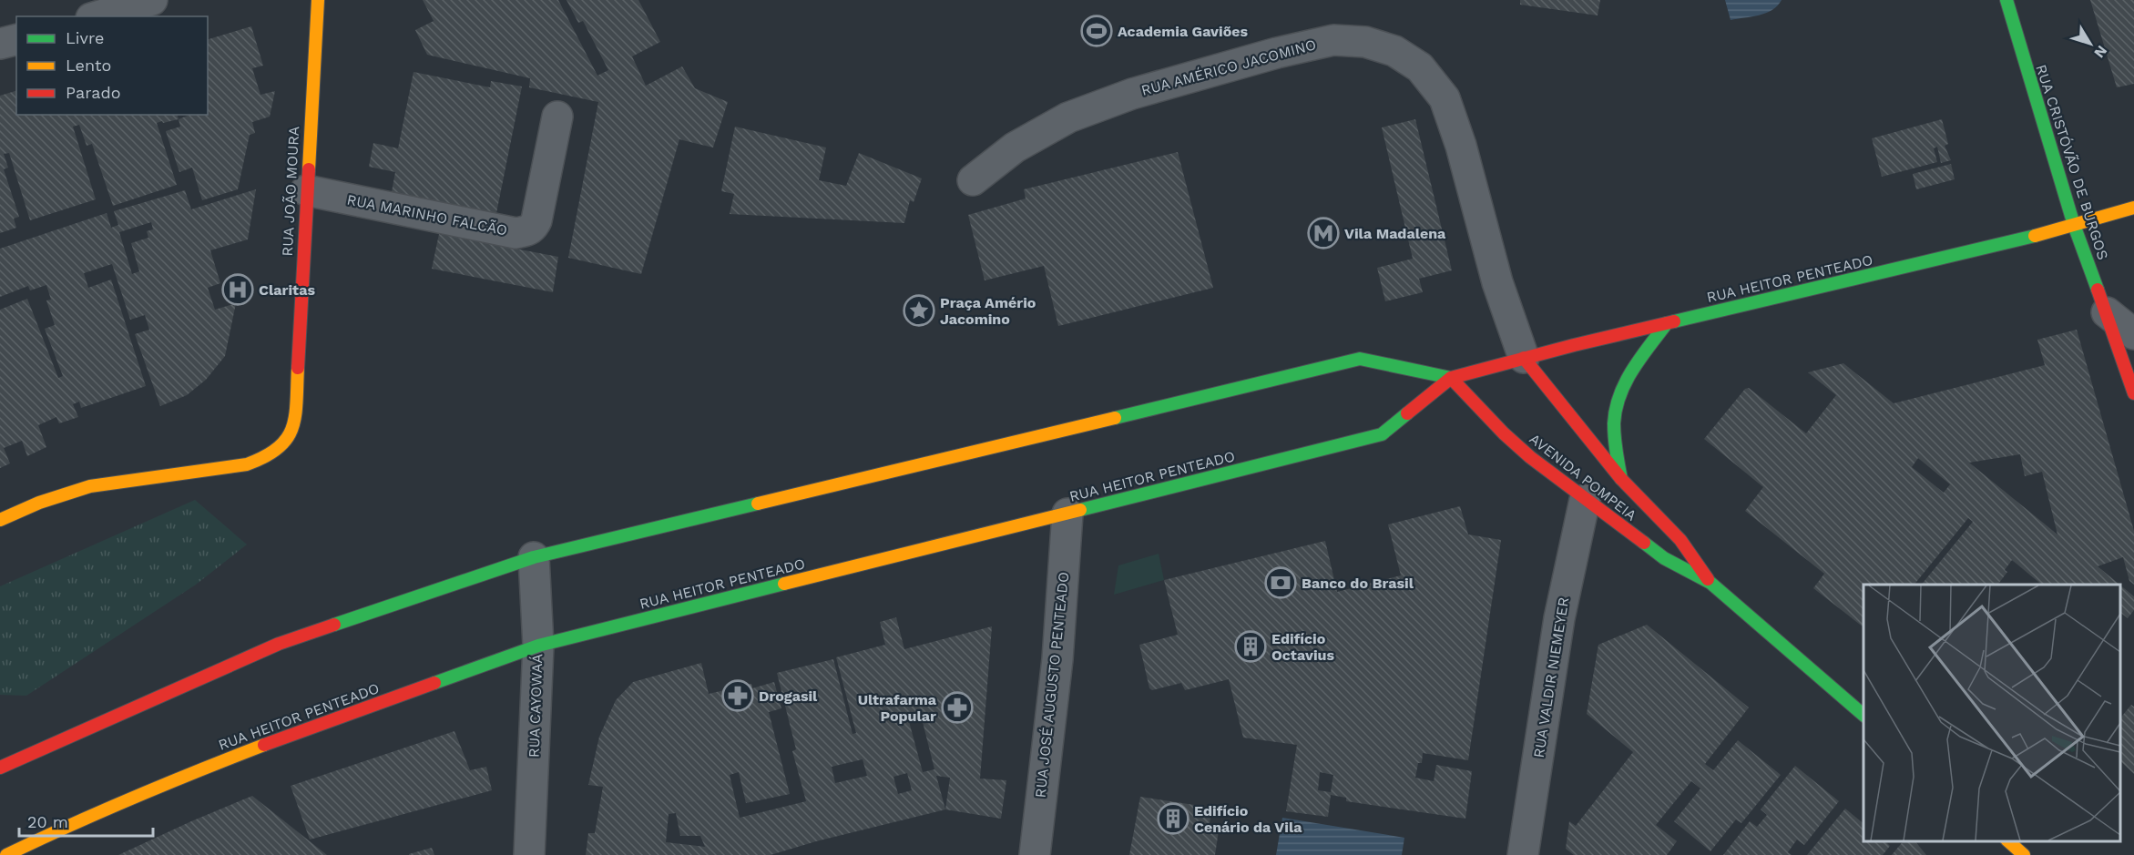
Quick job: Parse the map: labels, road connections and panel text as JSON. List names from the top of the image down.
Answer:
{
  "streets": {
    "main road": [
      "RUA CRISTÓVÃO DE BURGOS",
      "RUA JOÃO MOURA",
      "RUA HEITOR PENTEADO",
      "AVENIDA POMPEIA"
    ],
    "street": [
      "RUA AMÉRICO JACOMINO",
      "RUA MARINHO FALCÃO",
      "RUA VALDIR NIEMEYER",
      "RUA JOSÉ AUGUSTO PENTEADO",
      "RUA CAYOWAÁ"
    ]
  },
  "crossings": [
    ["RUA AMÉRICO JACOMINO", "RUA HEITOR PENTEADO"],
    ["RUA AMÉRICO JACOMINO", "AVENIDA POMPEIA"],
    ["RUA CRISTÓVÃO DE BURGOS", "RUA HEITOR PENTEADO"],
    ["RUA JOÃO MOURA", "RUA MARINHO FALCÃO"],
    ["RUA HEITOR PENTEADO", "AVENIDA POMPEIA"],
    ["RUA HEITOR PENTEADO", "RUA JOSÉ AUGUSTO PENTEADO"],
    ["RUA HEITOR PENTEADO", "RUA CAYOWAÁ"],
    ["AVENIDA POMPEIA", "RUA VALDIR NIEMEYER"]
  ],
  "places": {
    "sports": ["Academia Gaviões"],
    "metro station": ["Vila Madalena"],
    "hospital": ["Claritas"],
    "place": ["Praça Amério Jacomino"],
    "bank": ["Banco do Brasil"],
    "building": ["Edifício Octavius", "Edifício Cenário da Vila"],
    "pharmacy": ["Drogasil", "Ultrafarma Popular"]
  },
  "legend": ["Livre", "Lento", "Parado"],
  "scale_bar": "20 m",
  "north": "bottom right"
}
